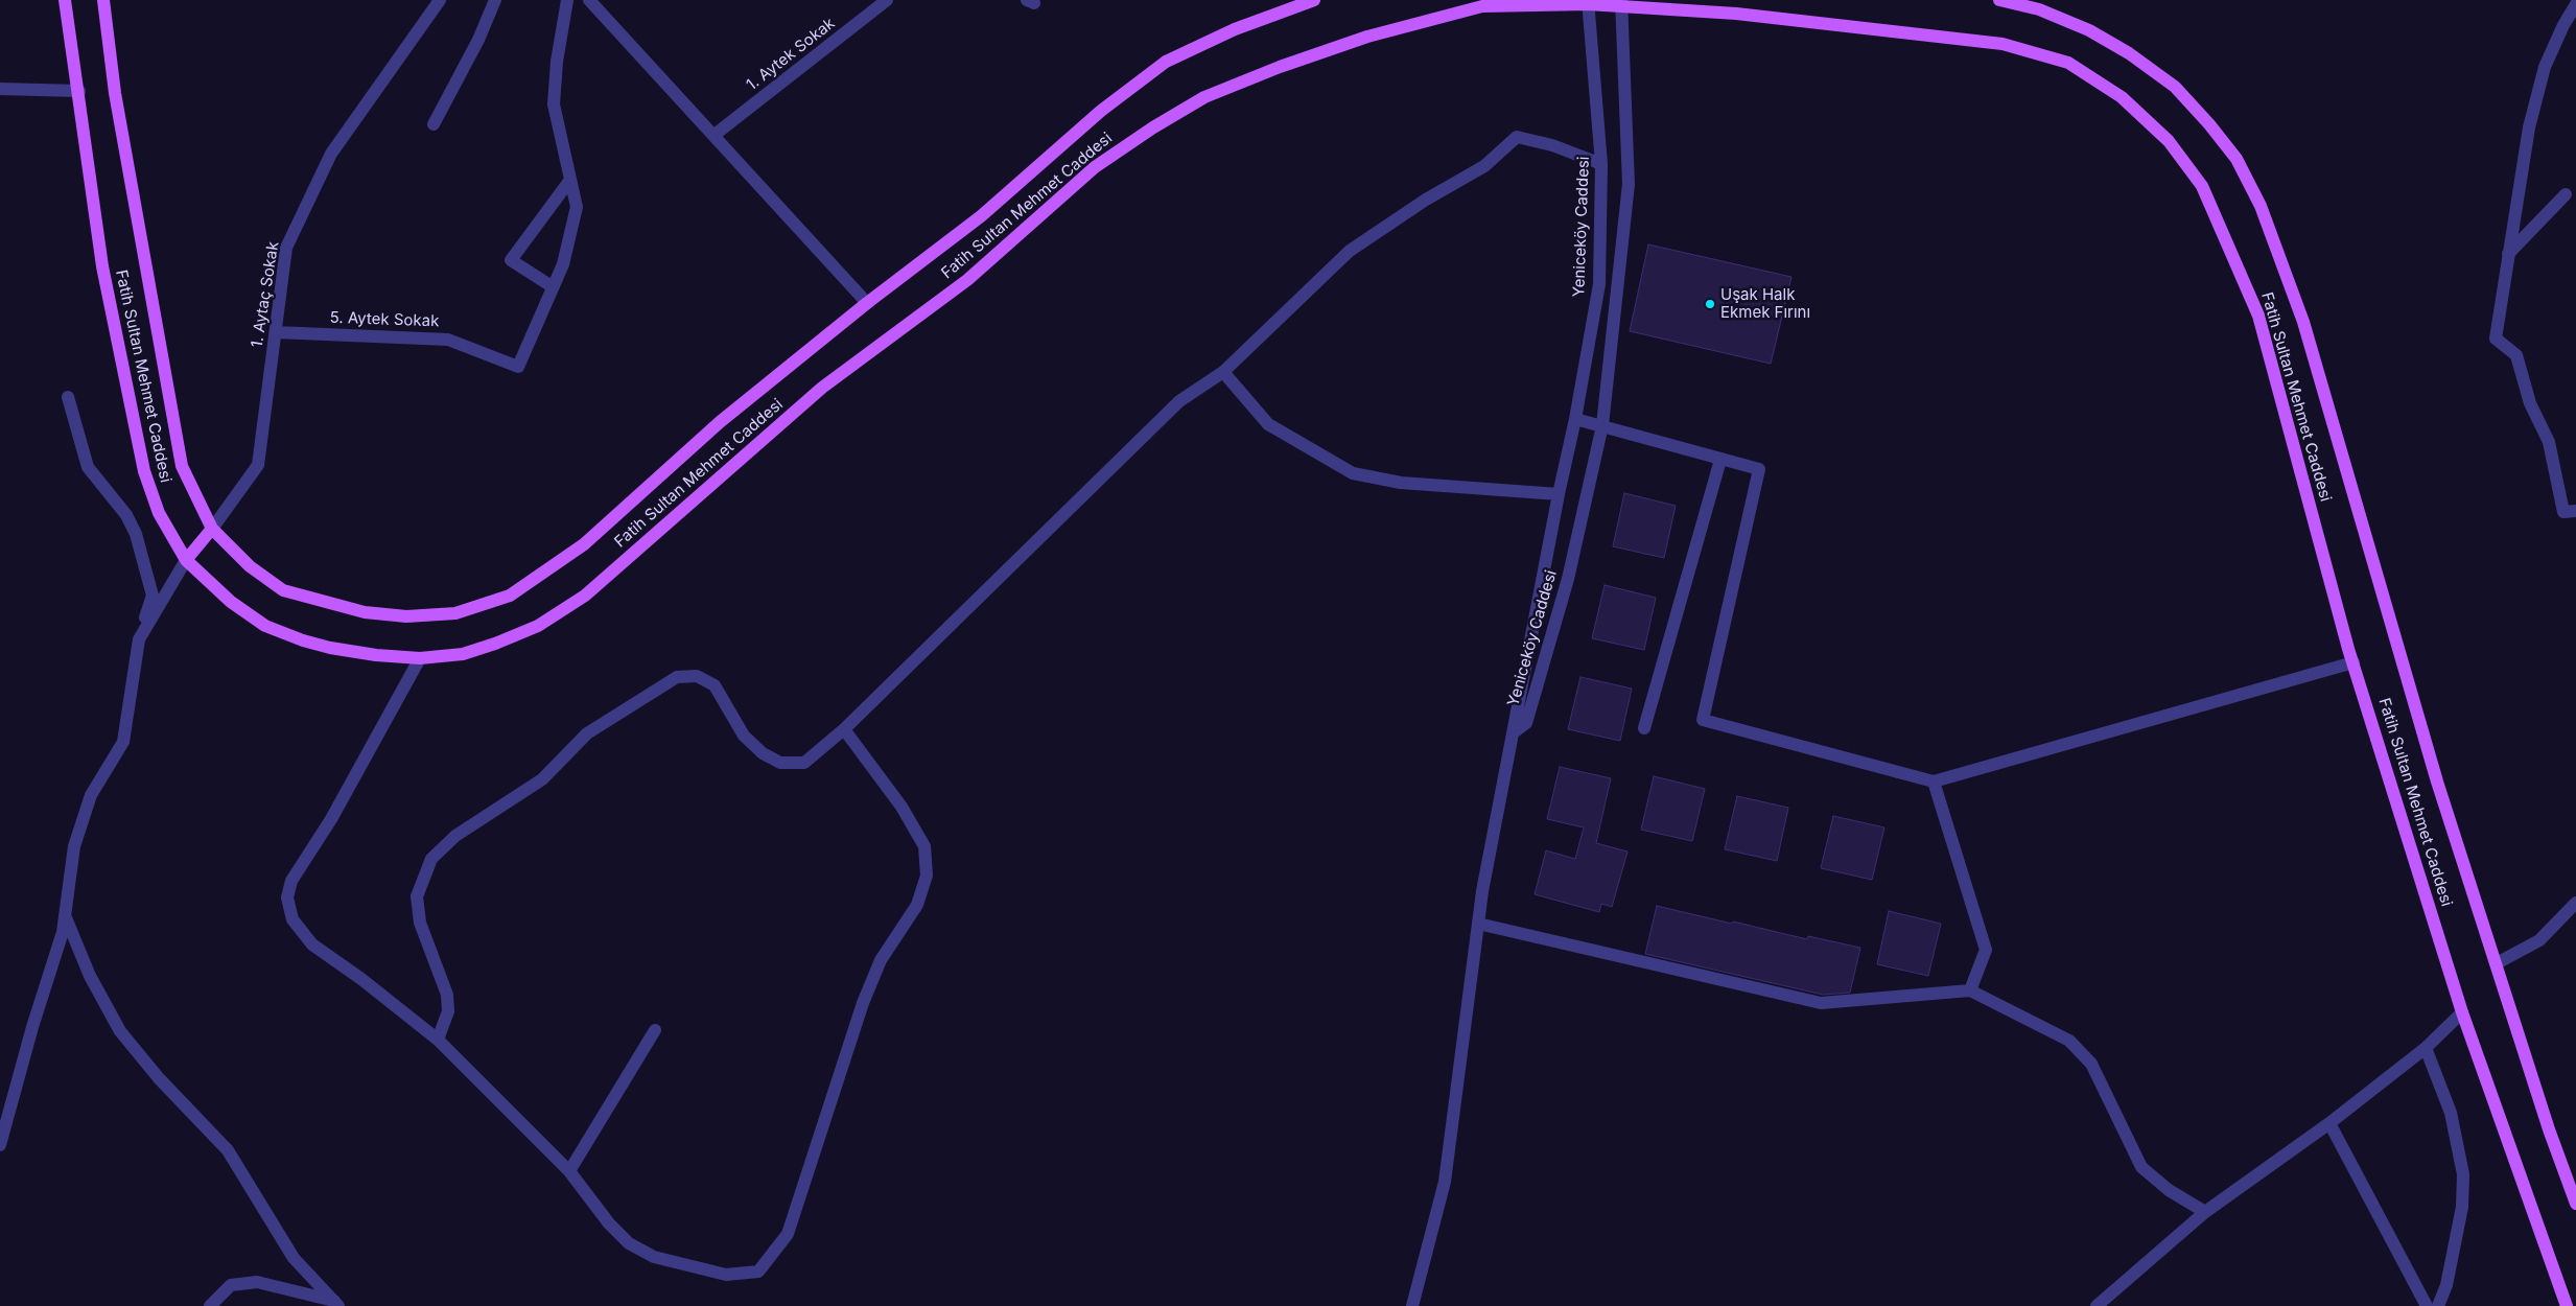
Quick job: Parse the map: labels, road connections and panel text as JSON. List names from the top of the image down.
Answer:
{
  "streets": {
    "main road": ["Fatih Sultan Mehmet Caddesi"],
    "street": [
      "1. Aytek Sokak",
      "Yeniceköy Caddesi",
      "1. Aytaç Sokak",
      "5. Aytek Sokak"
    ]
  },
  "crossings": [
    ["Fatih Sultan Mehmet Caddesi", "Yeniceköy Caddesi"],
    ["Fatih Sultan Mehmet Caddesi", "1. Aytaç Sokak"],
    ["1. Aytaç Sokak", "5. Aytek Sokak"]
  ],
  "places": ["Uşak Halk Ekmek Fırını"]
}
